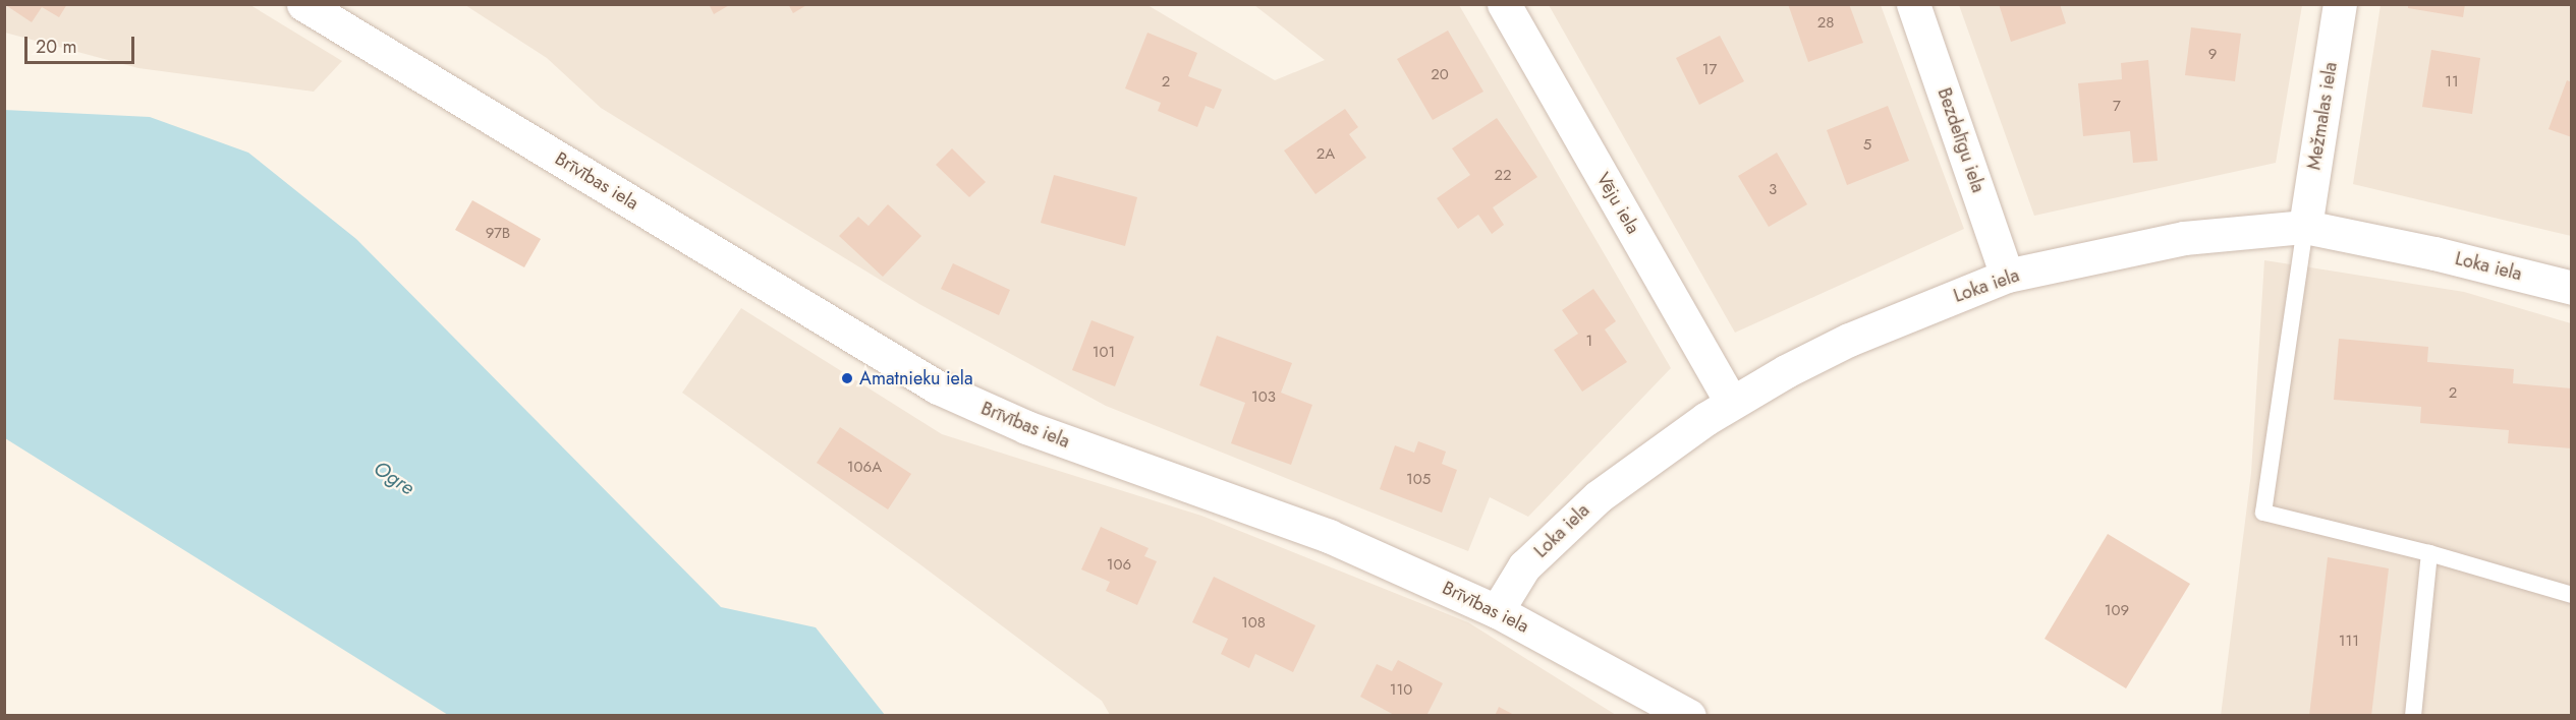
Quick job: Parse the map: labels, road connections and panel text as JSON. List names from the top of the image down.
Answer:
{
  "streets": {
    "street": [
      "Mežmalas iela",
      "Bezdelīgu iela",
      "Brīvības iela",
      "Vēju iela",
      "Loka iela"
    ]
  },
  "crossings": [
    ["Mežmalas iela", "Loka iela"],
    ["Bezdelīgu iela", "Loka iela"],
    ["Brīvības iela", "Loka iela"],
    ["Vēju iela", "Loka iela"]
  ],
  "water": ["Ogre"],
  "places": ["Amatnieku iela"],
  "house_numbers": [
    "28",
    "9",
    "17",
    "20",
    "2",
    "11",
    "7",
    "5",
    "2A",
    "22",
    "3",
    "97B",
    "1",
    "101",
    "2",
    "103",
    "106A",
    "105",
    "106",
    "109",
    "108",
    "111",
    "110"
  ],
  "scale_bar": "20 m"
}
